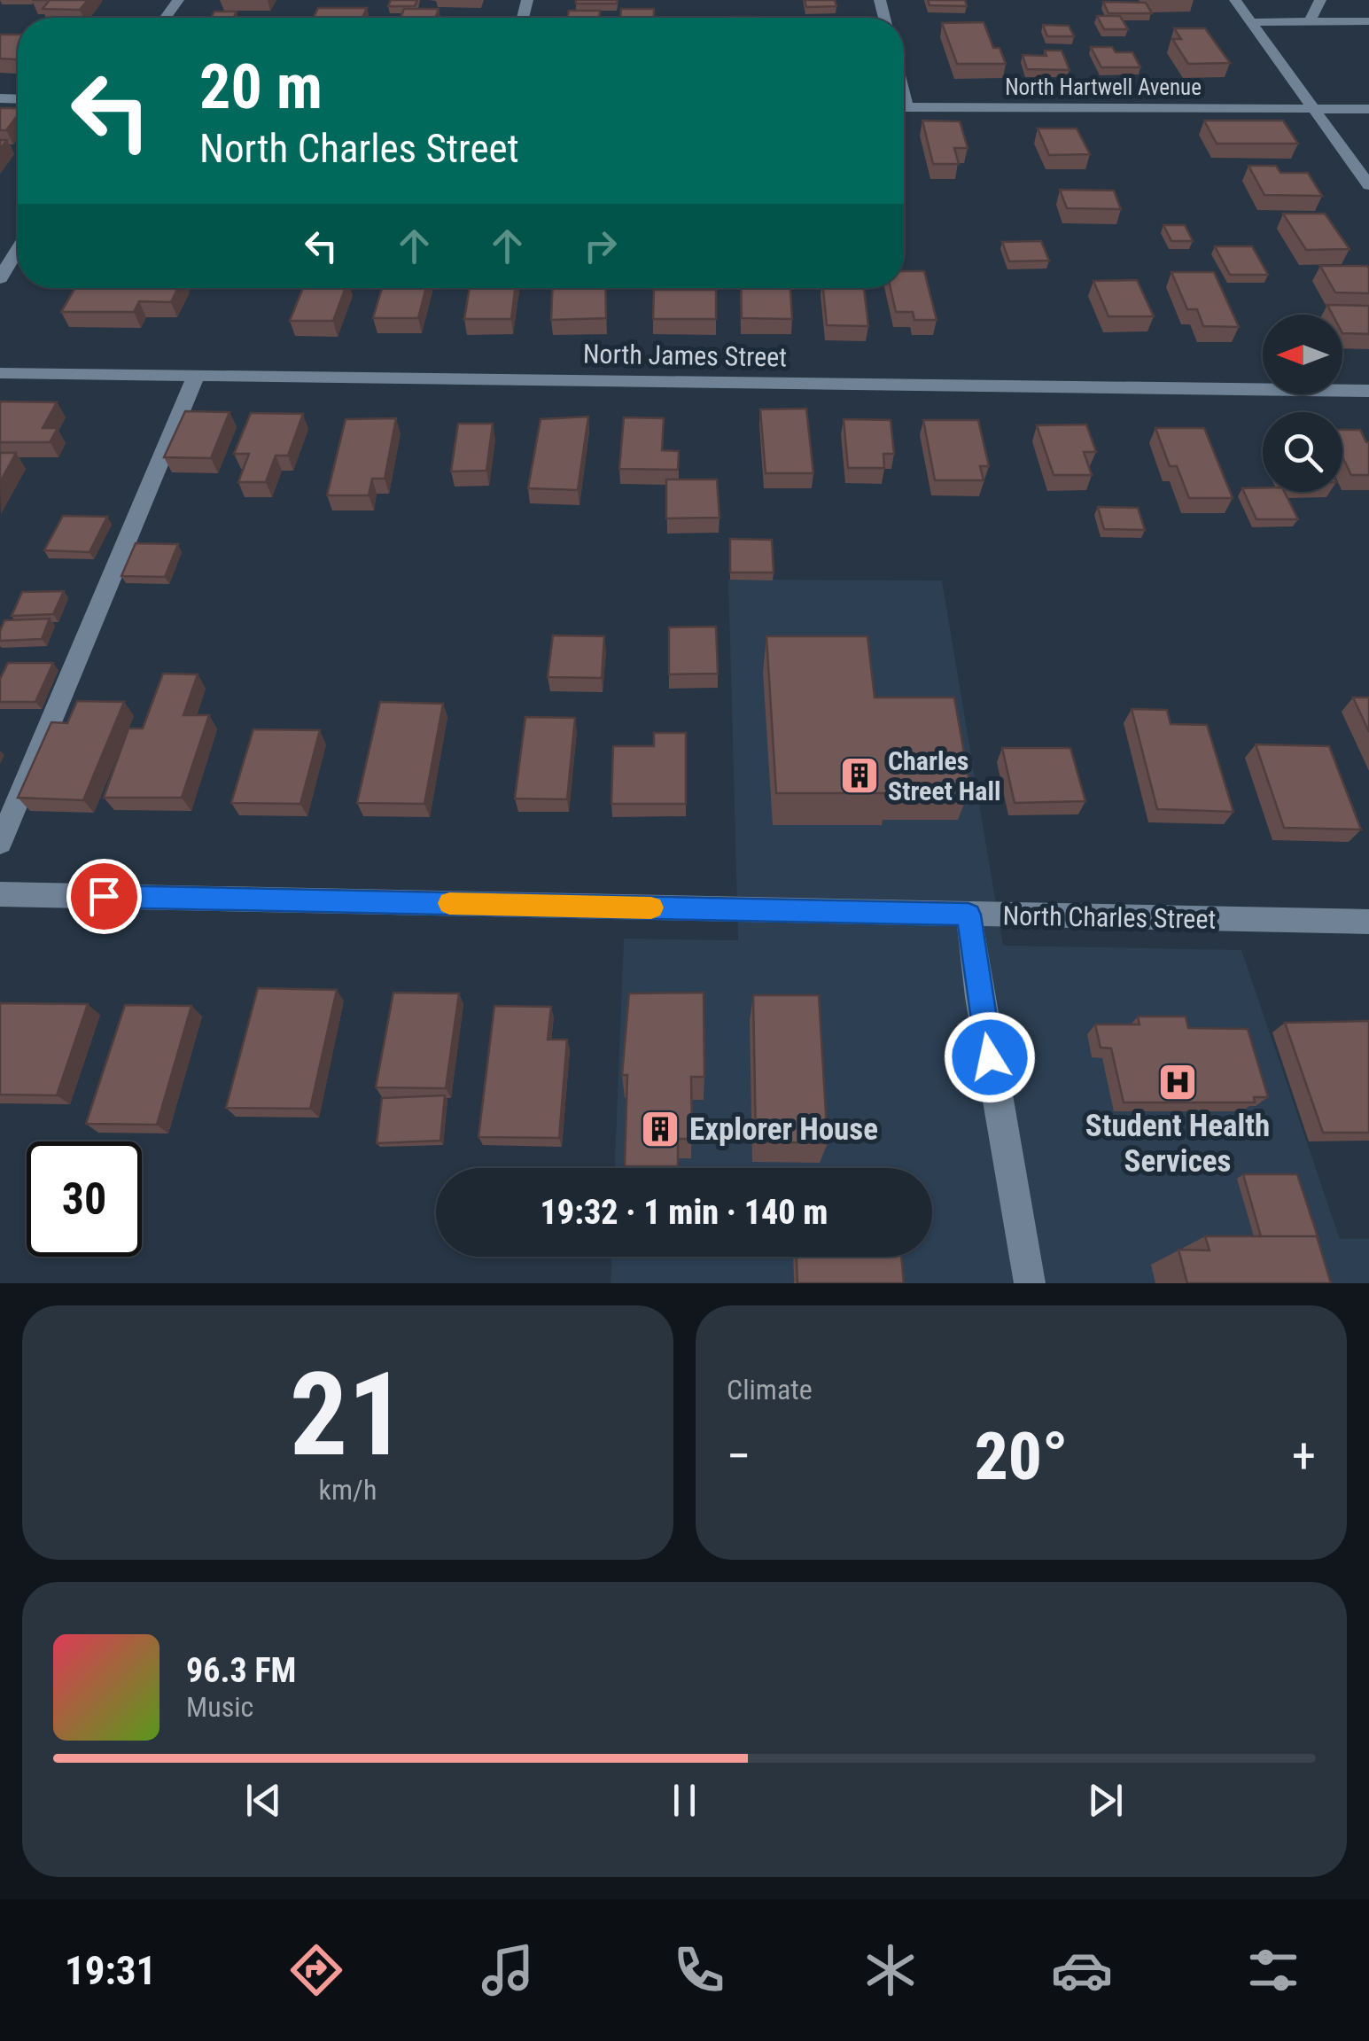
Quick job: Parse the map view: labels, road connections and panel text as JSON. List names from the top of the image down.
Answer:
{
  "streets": {
    "street": ["North Hartwell Avenue", "North James Street", "North Charles Street"]
  },
  "places": {
    "building": ["Charles Street Hall", "Explorer House"],
    "hospital": ["Student Health Services"]
  },
  "north": "left",
  "page": {
    "turn": ["20 m", "North Charles Street"],
    "limit": "30",
    "trip": "19:32 · 1 min · 140 m",
    "tile": [
      ["21", "km/h"],
      "Climate"
    ],
    "heat": ["−", "20°", "+"],
    "song": ["96.3 FM", "Music"],
    "tabs": "19:31"
  }
}
